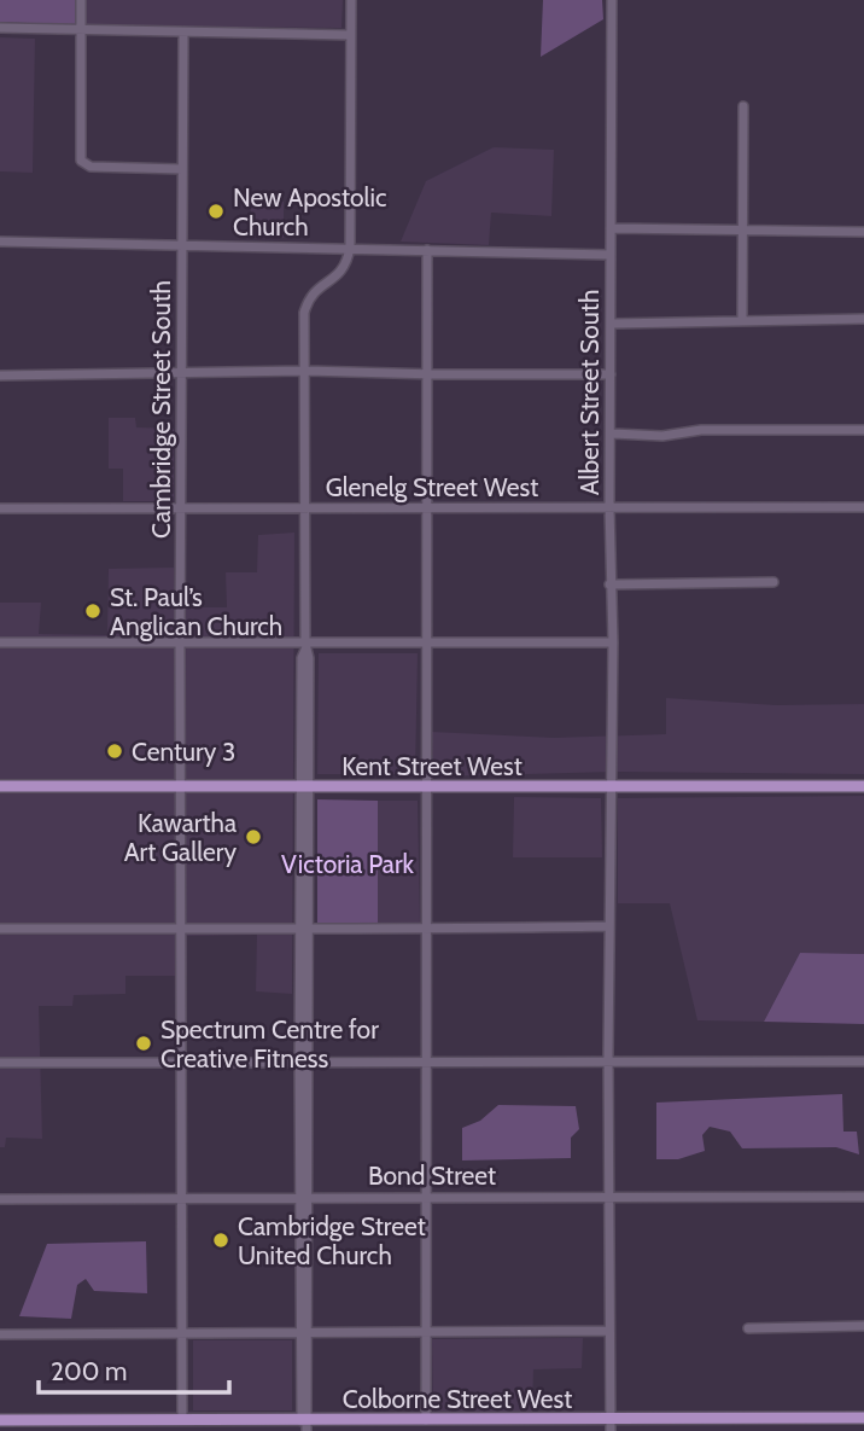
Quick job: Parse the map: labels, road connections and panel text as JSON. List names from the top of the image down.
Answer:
{
  "streets": {
    "main road": ["Kent Street West", "Colborne Street West"],
    "street": [
      "Albert Street South",
      "Cambridge Street South",
      "Glenelg Street West",
      "Bond Street"
    ]
  },
  "crossings": [
    ["Albert Street South", "Glenelg Street West"],
    ["Albert Street South", "Kent Street West"],
    ["Albert Street South", "Bond Street"],
    ["Albert Street South", "Colborne Street West"],
    ["Cambridge Street South", "Glenelg Street West"],
    ["Cambridge Street South", "Kent Street West"],
    ["Cambridge Street South", "Bond Street"],
    ["Cambridge Street South", "Colborne Street West"]
  ],
  "parks": ["Victoria Park"],
  "places": [
    "New Apostolic Church",
    "St. Paul’s Anglican Church",
    "Century 3",
    "Kawartha Art Gallery",
    "Spectrum Centre for Creative Fitness",
    "Cambridge Street United Church"
  ],
  "scale_bar": "200 m"
}
